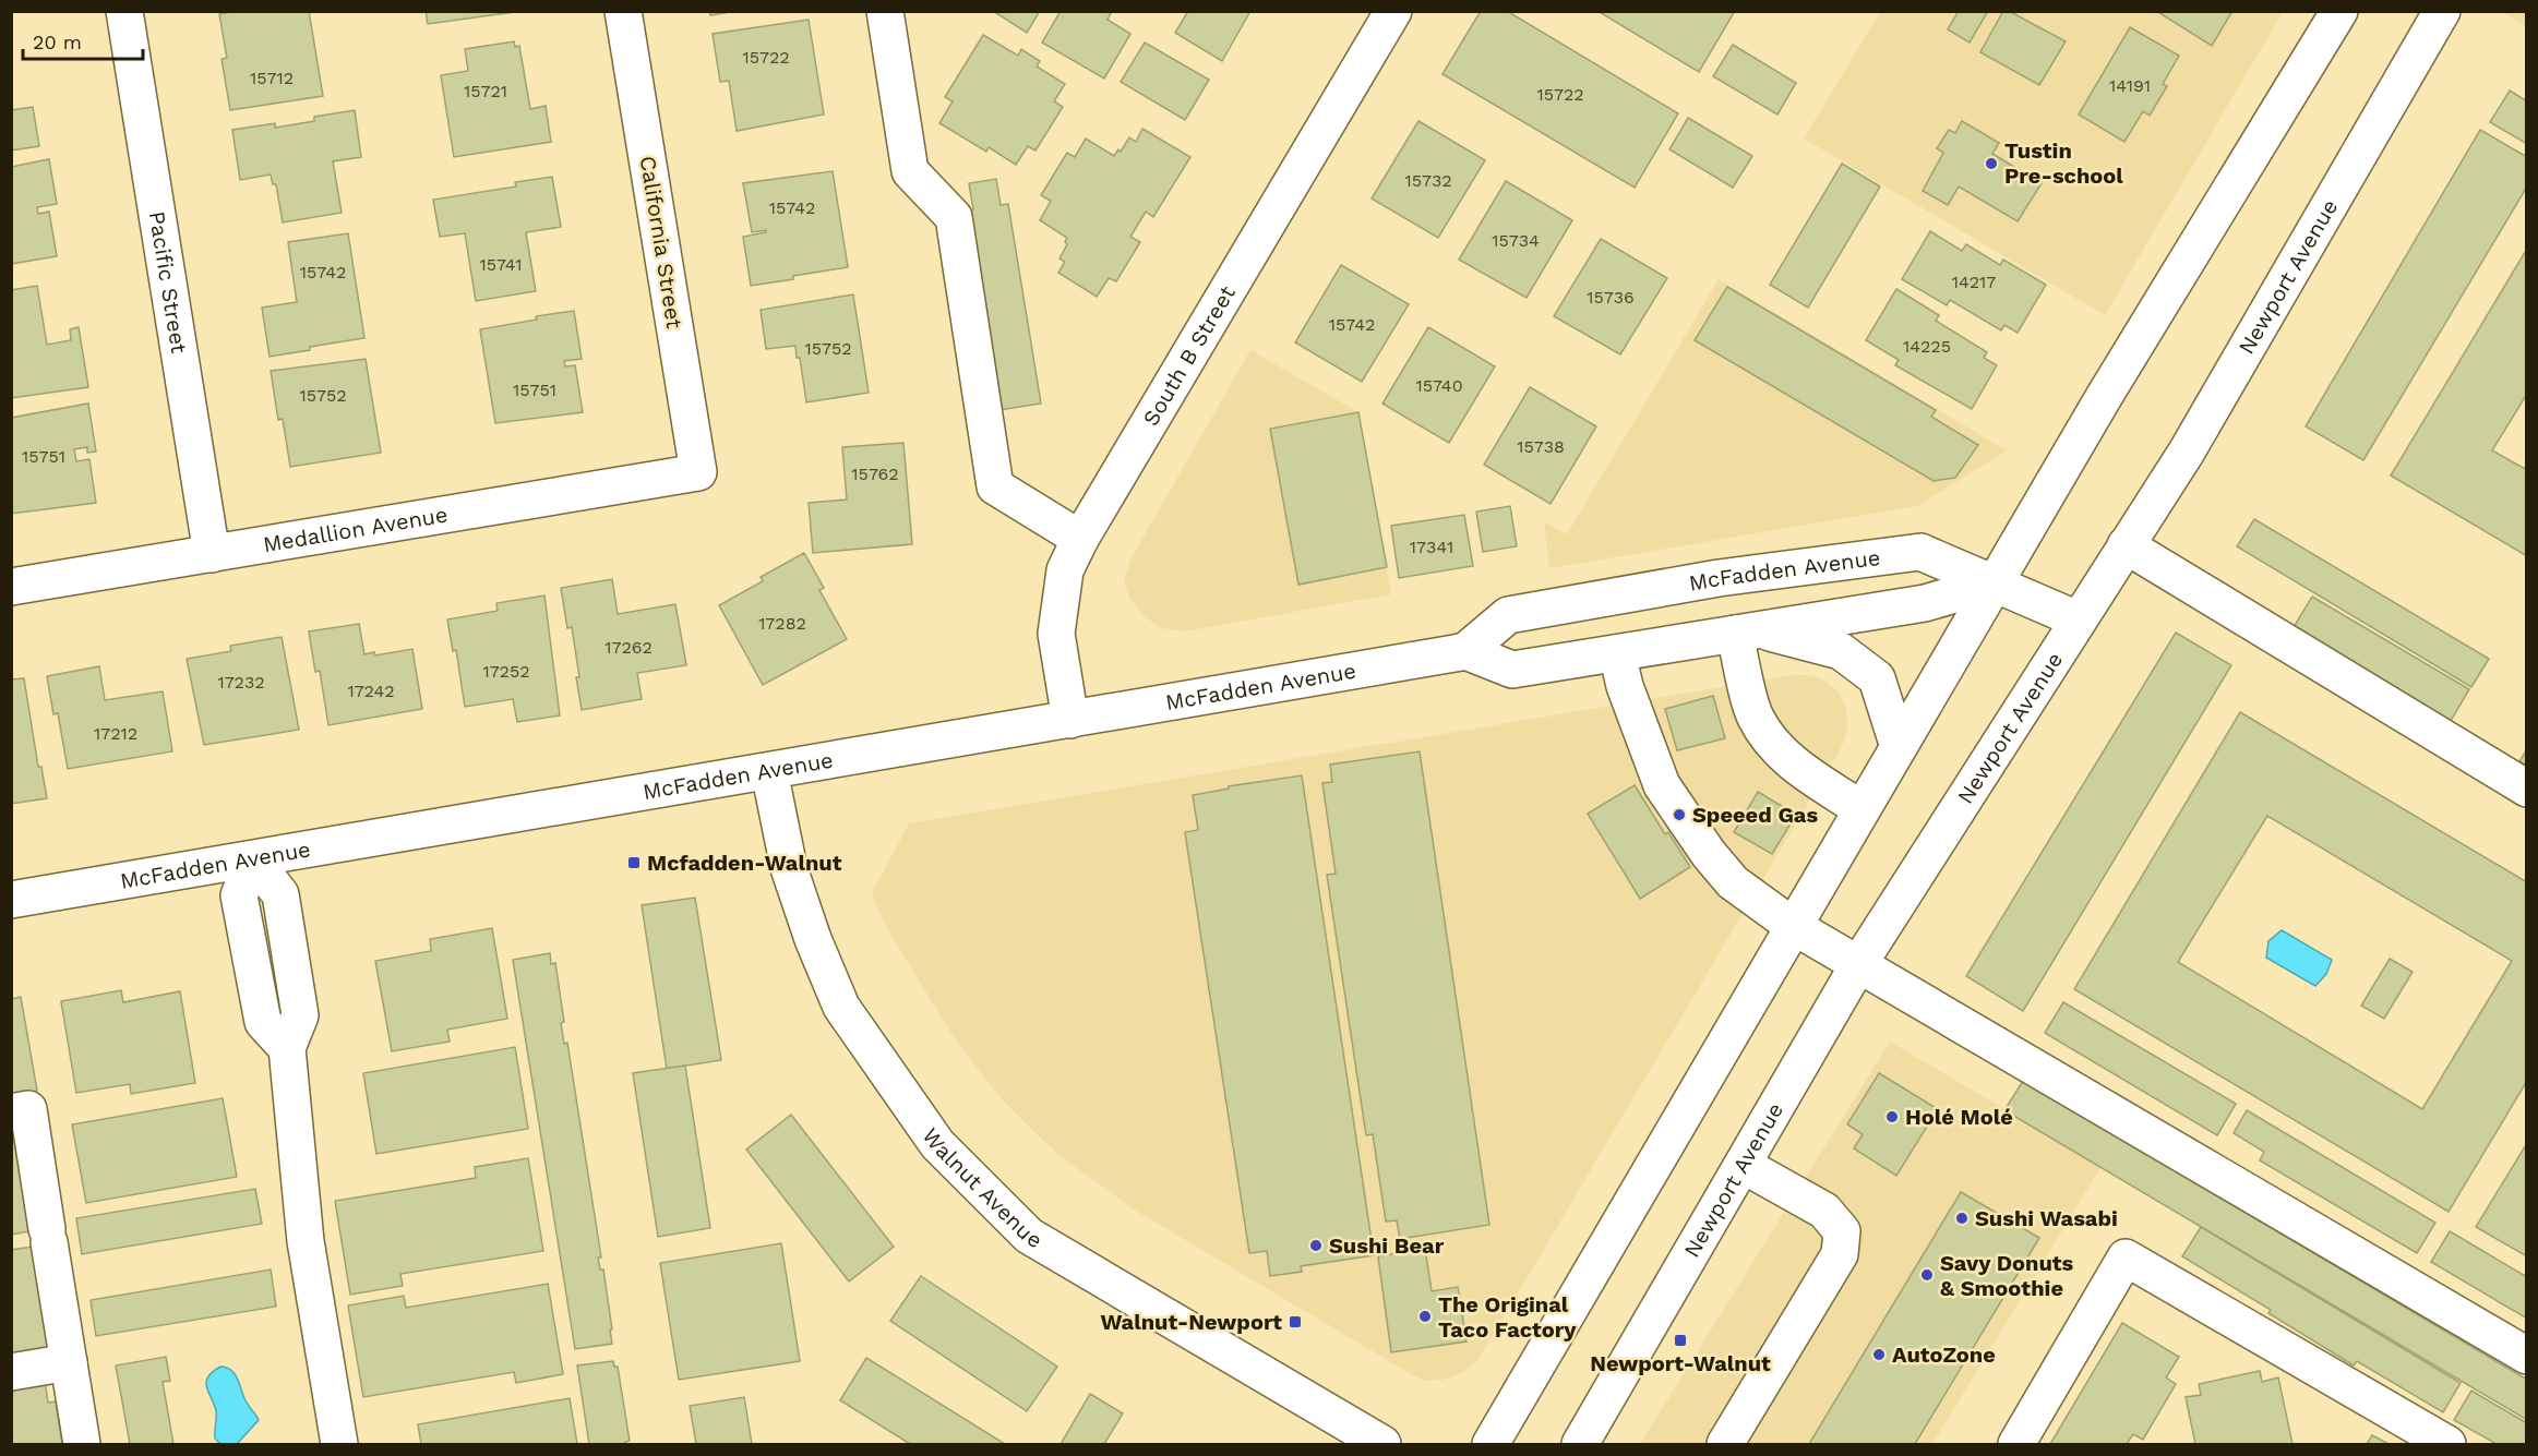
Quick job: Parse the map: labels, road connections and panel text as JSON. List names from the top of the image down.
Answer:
{
  "streets": {
    "main road": [
      "California Street",
      "Newport Avenue",
      "Pacific Street",
      "South B Street",
      "Medallion Avenue",
      "McFadden Avenue",
      "Walnut Avenue"
    ]
  },
  "crossings": [
    ["California Street", "Medallion Avenue"],
    ["Newport Avenue", "McFadden Avenue"],
    ["Pacific Street", "Medallion Avenue"],
    ["South B Street", "McFadden Avenue"],
    ["McFadden Avenue", "Walnut Avenue"]
  ],
  "places": {
    "other": [
      "Tustin Pre-school",
      "Speeed Gas",
      "Holé Molé",
      "Sushi Wasabi",
      "Sushi Bear",
      "Savy Donuts & Smoothie",
      "The Original Taco Factory",
      "AutoZone"
    ],
    "transit": ["Mcfadden-Walnut", "Walnut-Newport", "Newport-Walnut"]
  },
  "house_numbers": [
    "15722",
    "15712",
    "14191",
    "15721",
    "15722",
    "15732",
    "15742",
    "15734",
    "15741",
    "15742",
    "14217",
    "15736",
    "15742",
    "14225",
    "15752",
    "15740",
    "15751",
    "15752",
    "15738",
    "15751",
    "15762",
    "17341",
    "17282",
    "17262",
    "17252",
    "17232",
    "17242",
    "17212"
  ],
  "scale_bar": "20 m"
}
